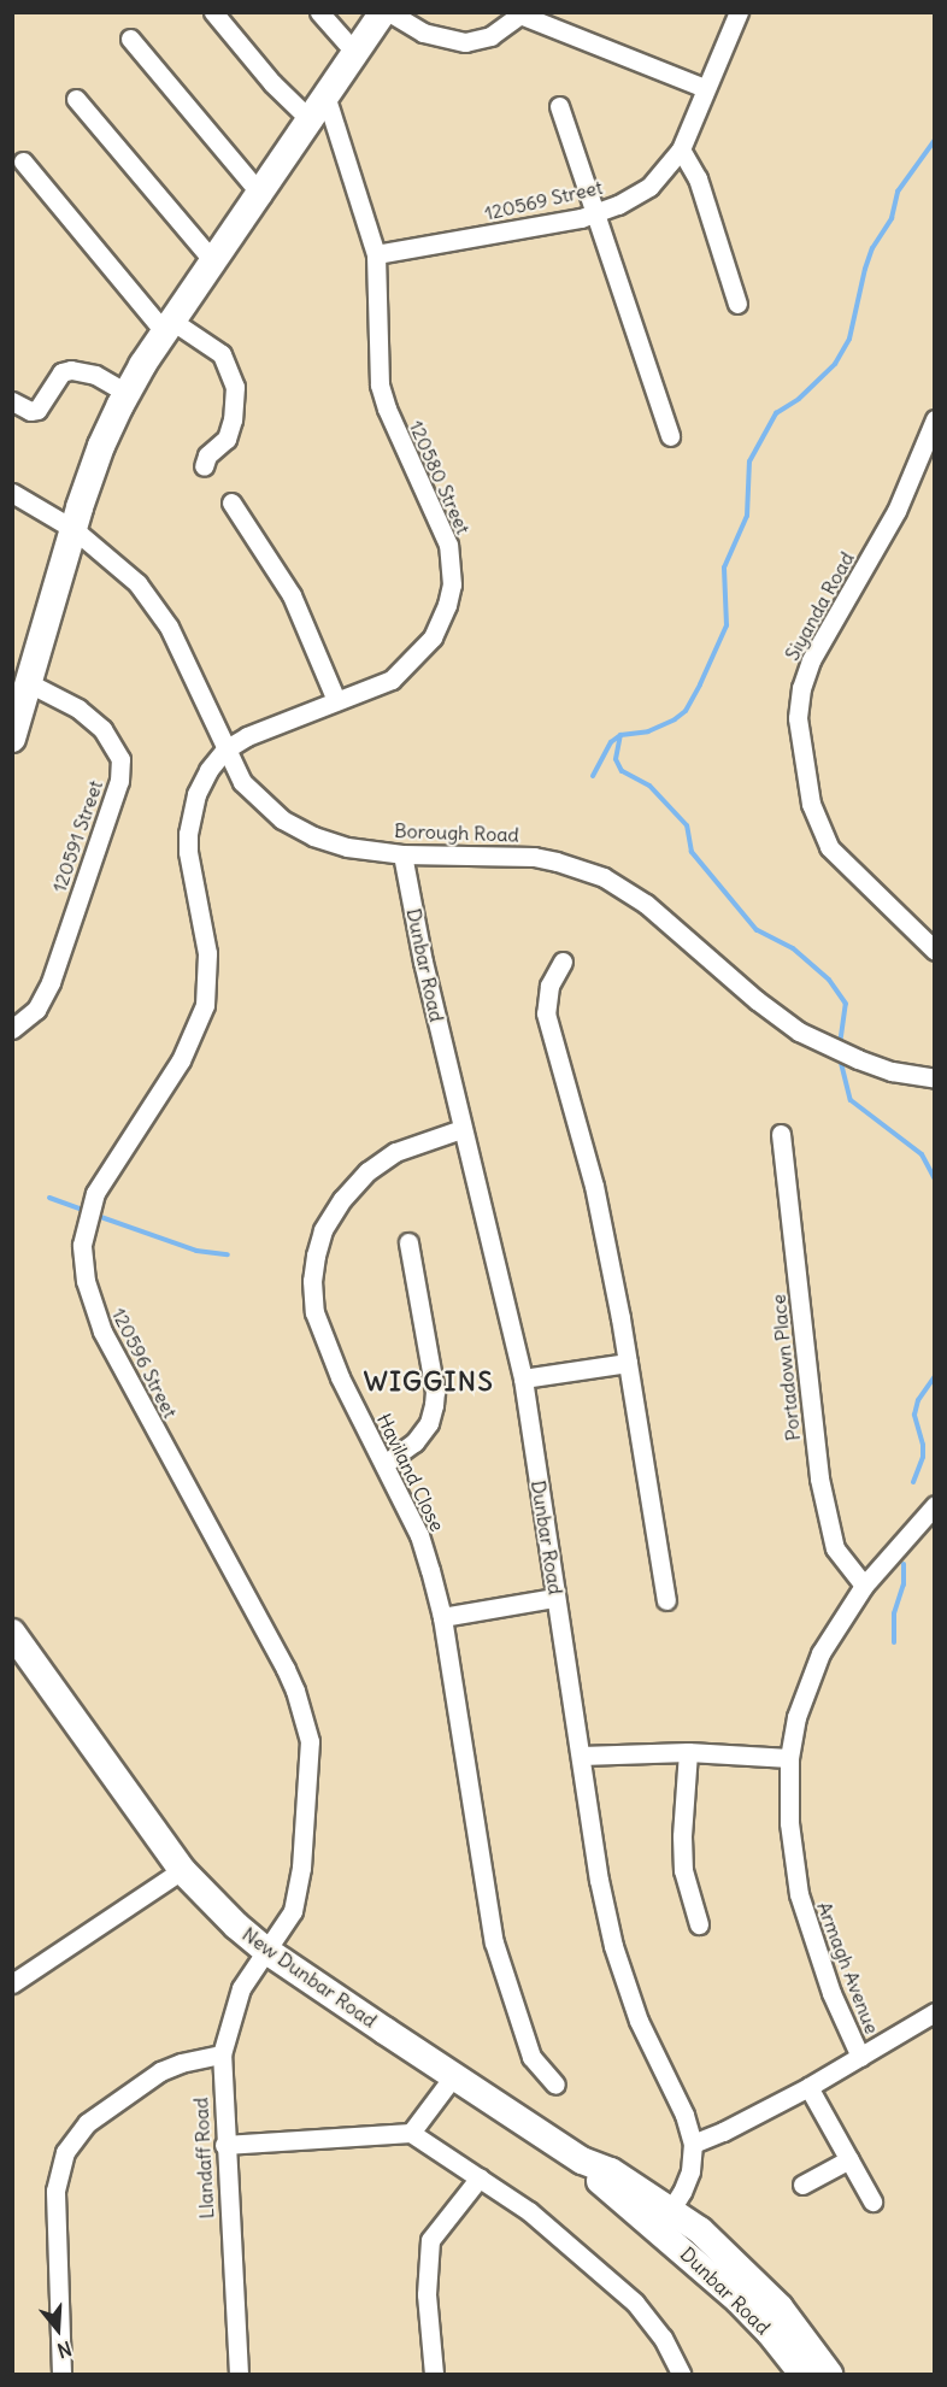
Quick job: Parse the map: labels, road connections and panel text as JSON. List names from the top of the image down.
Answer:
{
  "streets": {
    "street": [
      "120569 Street",
      "120580 Street",
      "Siyanda Road",
      "Borough Road",
      "120591 Street",
      "Dunbar Road",
      "120596 Street",
      "Portadown Place",
      "Haviland Close",
      "Armagh Avenue",
      "New Dunbar Road",
      "Llandaff Road"
    ]
  },
  "crossings": [
    ["120569 Street", "120580 Street"],
    ["120580 Street", "Borough Road"],
    ["120580 Street", "120596 Street"],
    ["Borough Road", "Dunbar Road"],
    ["Borough Road", "120596 Street"],
    ["Dunbar Road", "Haviland Close"],
    ["Dunbar Road", "New Dunbar Road"],
    ["120596 Street", "New Dunbar Road"],
    ["120596 Street", "Llandaff Road"],
    ["Portadown Place", "Armagh Avenue"],
    ["New Dunbar Road", "Llandaff Road"]
  ],
  "districts": ["WIGGINS"],
  "north": "bottom"
}
